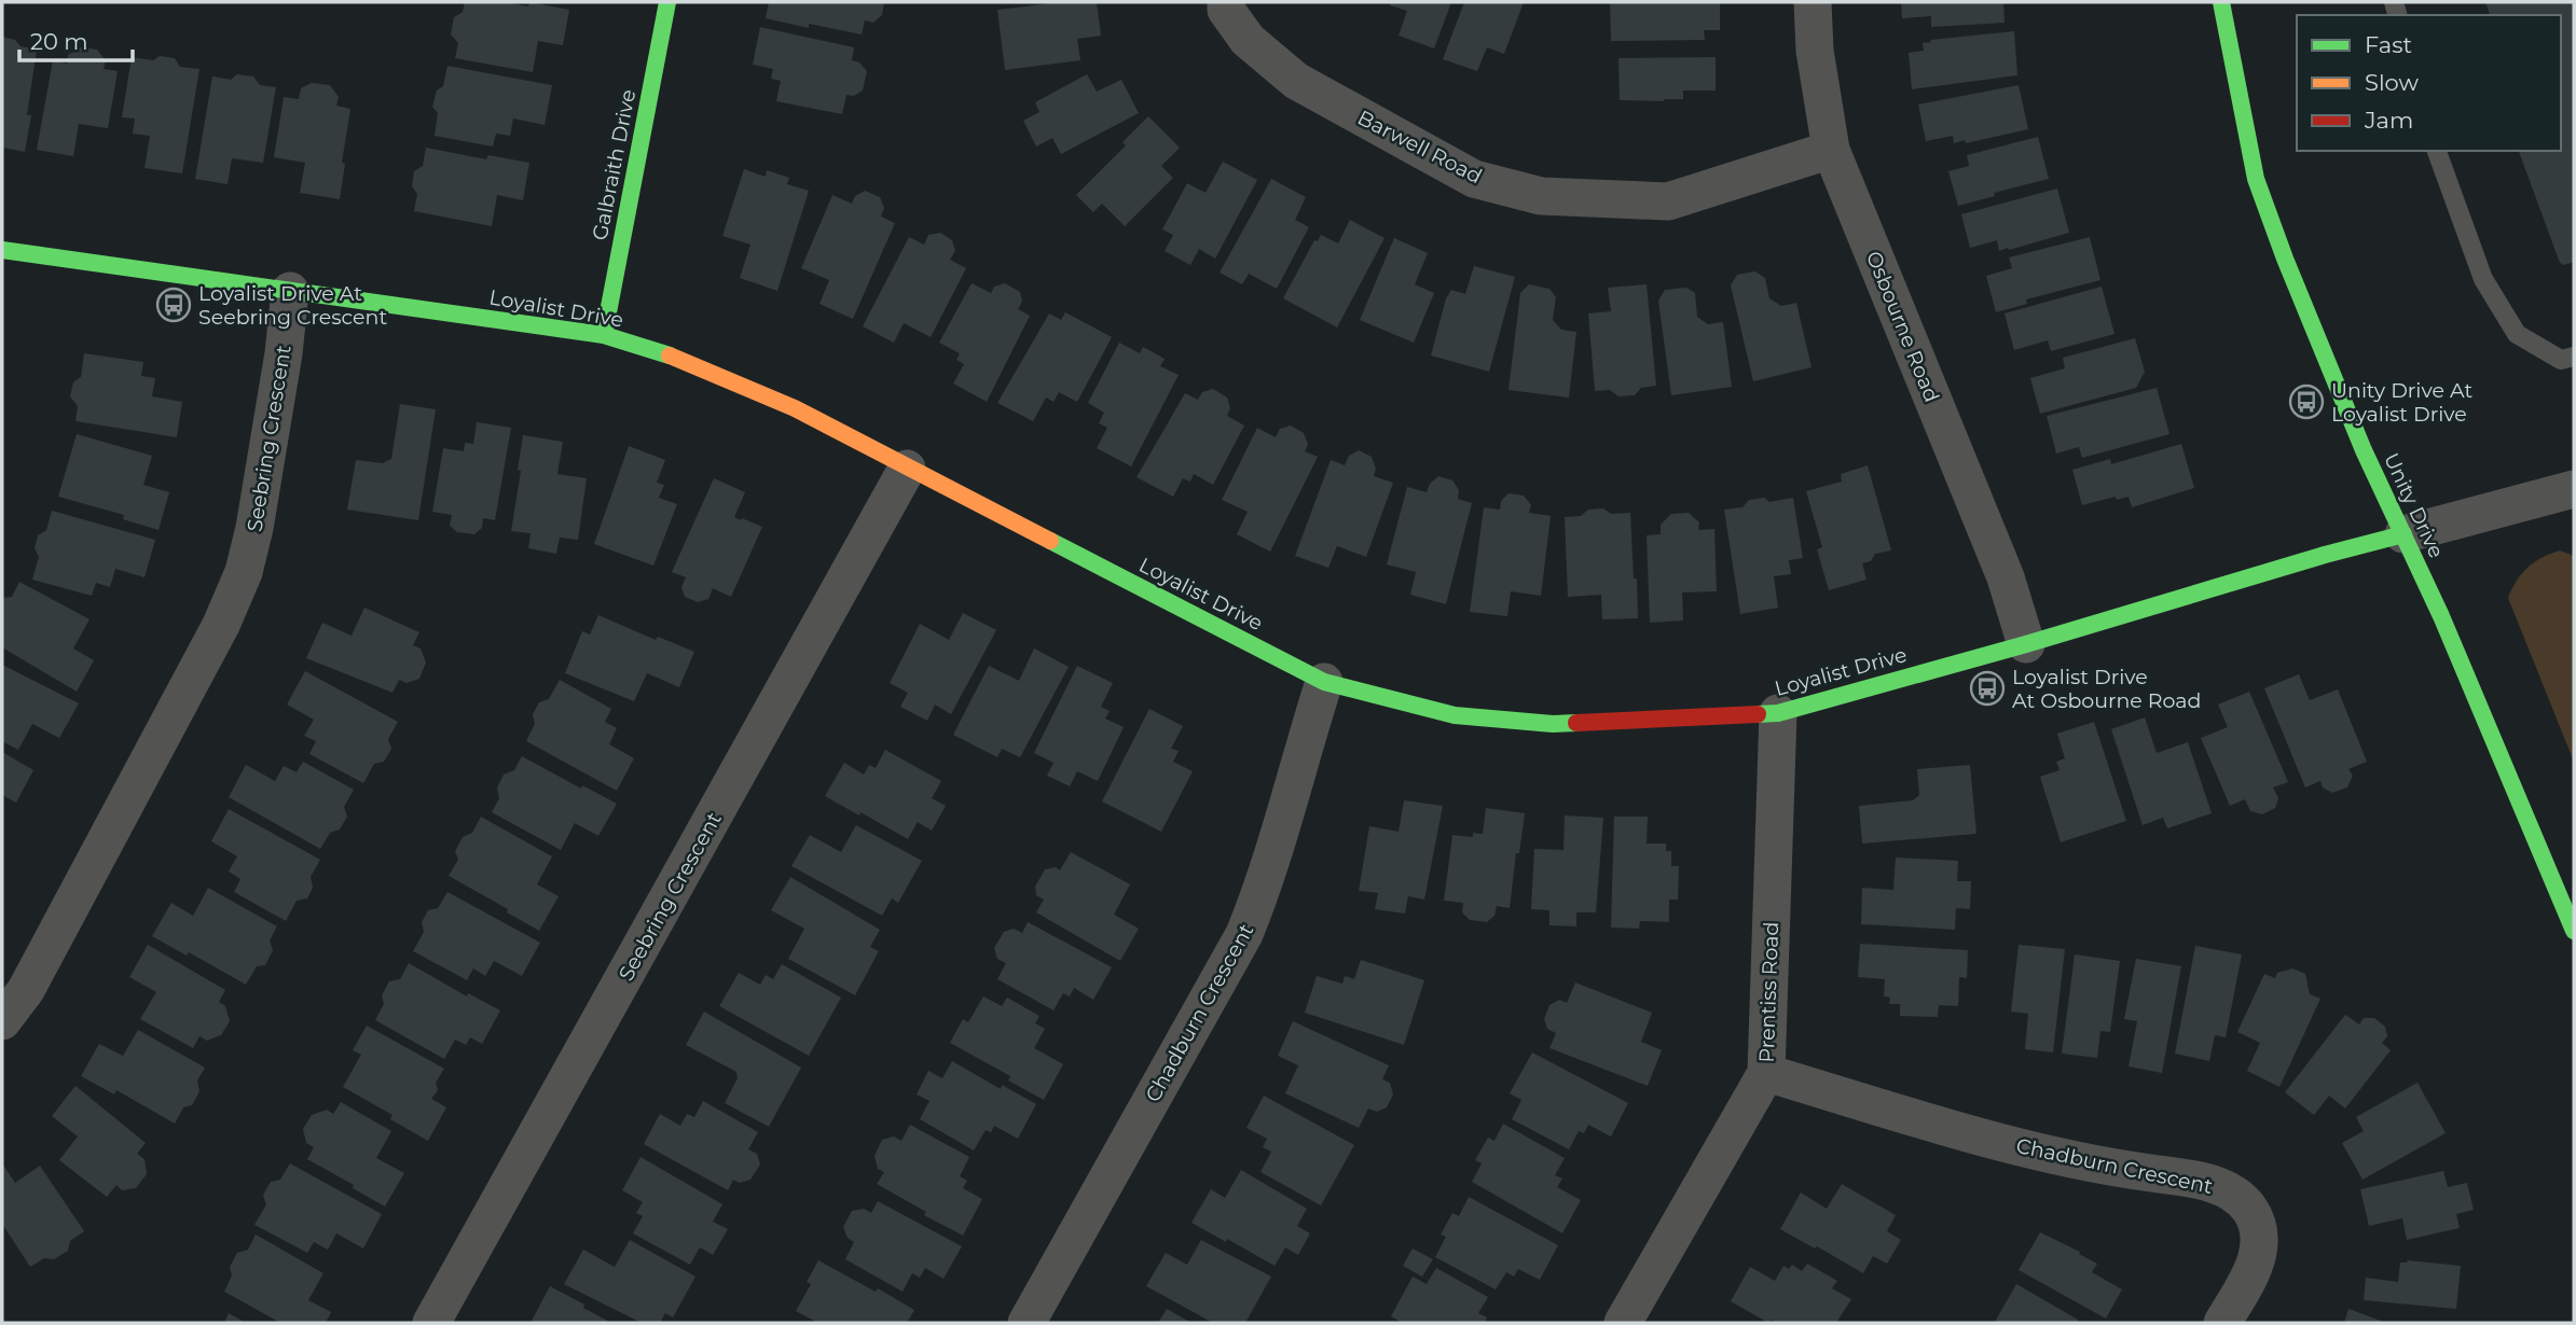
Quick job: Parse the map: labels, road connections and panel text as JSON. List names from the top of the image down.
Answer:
{
  "streets": {
    "street": [
      "Barwell Road",
      "Galbraith Drive",
      "Loyalist Drive",
      "Osbourne Road",
      "Seebring Crescent",
      "Unity Drive",
      "Prentiss Road",
      "Chadburn Crescent"
    ]
  },
  "crossings": [
    ["Barwell Road", "Osbourne Road"],
    ["Galbraith Drive", "Loyalist Drive"],
    ["Loyalist Drive", "Osbourne Road"],
    ["Loyalist Drive", "Seebring Crescent"],
    ["Loyalist Drive", "Unity Drive"],
    ["Loyalist Drive", "Prentiss Road"],
    ["Loyalist Drive", "Chadburn Crescent"],
    ["Prentiss Road", "Chadburn Crescent"]
  ],
  "places": {
    "bus stop": ["Loyalist Drive At Seebring Crescent", "Unity Drive At Loyalist Drive", "Loyalist Drive At Osbourne Road"]
  },
  "legend": ["Fast", "Slow", "Jam"],
  "scale_bar": "20 m"
}
